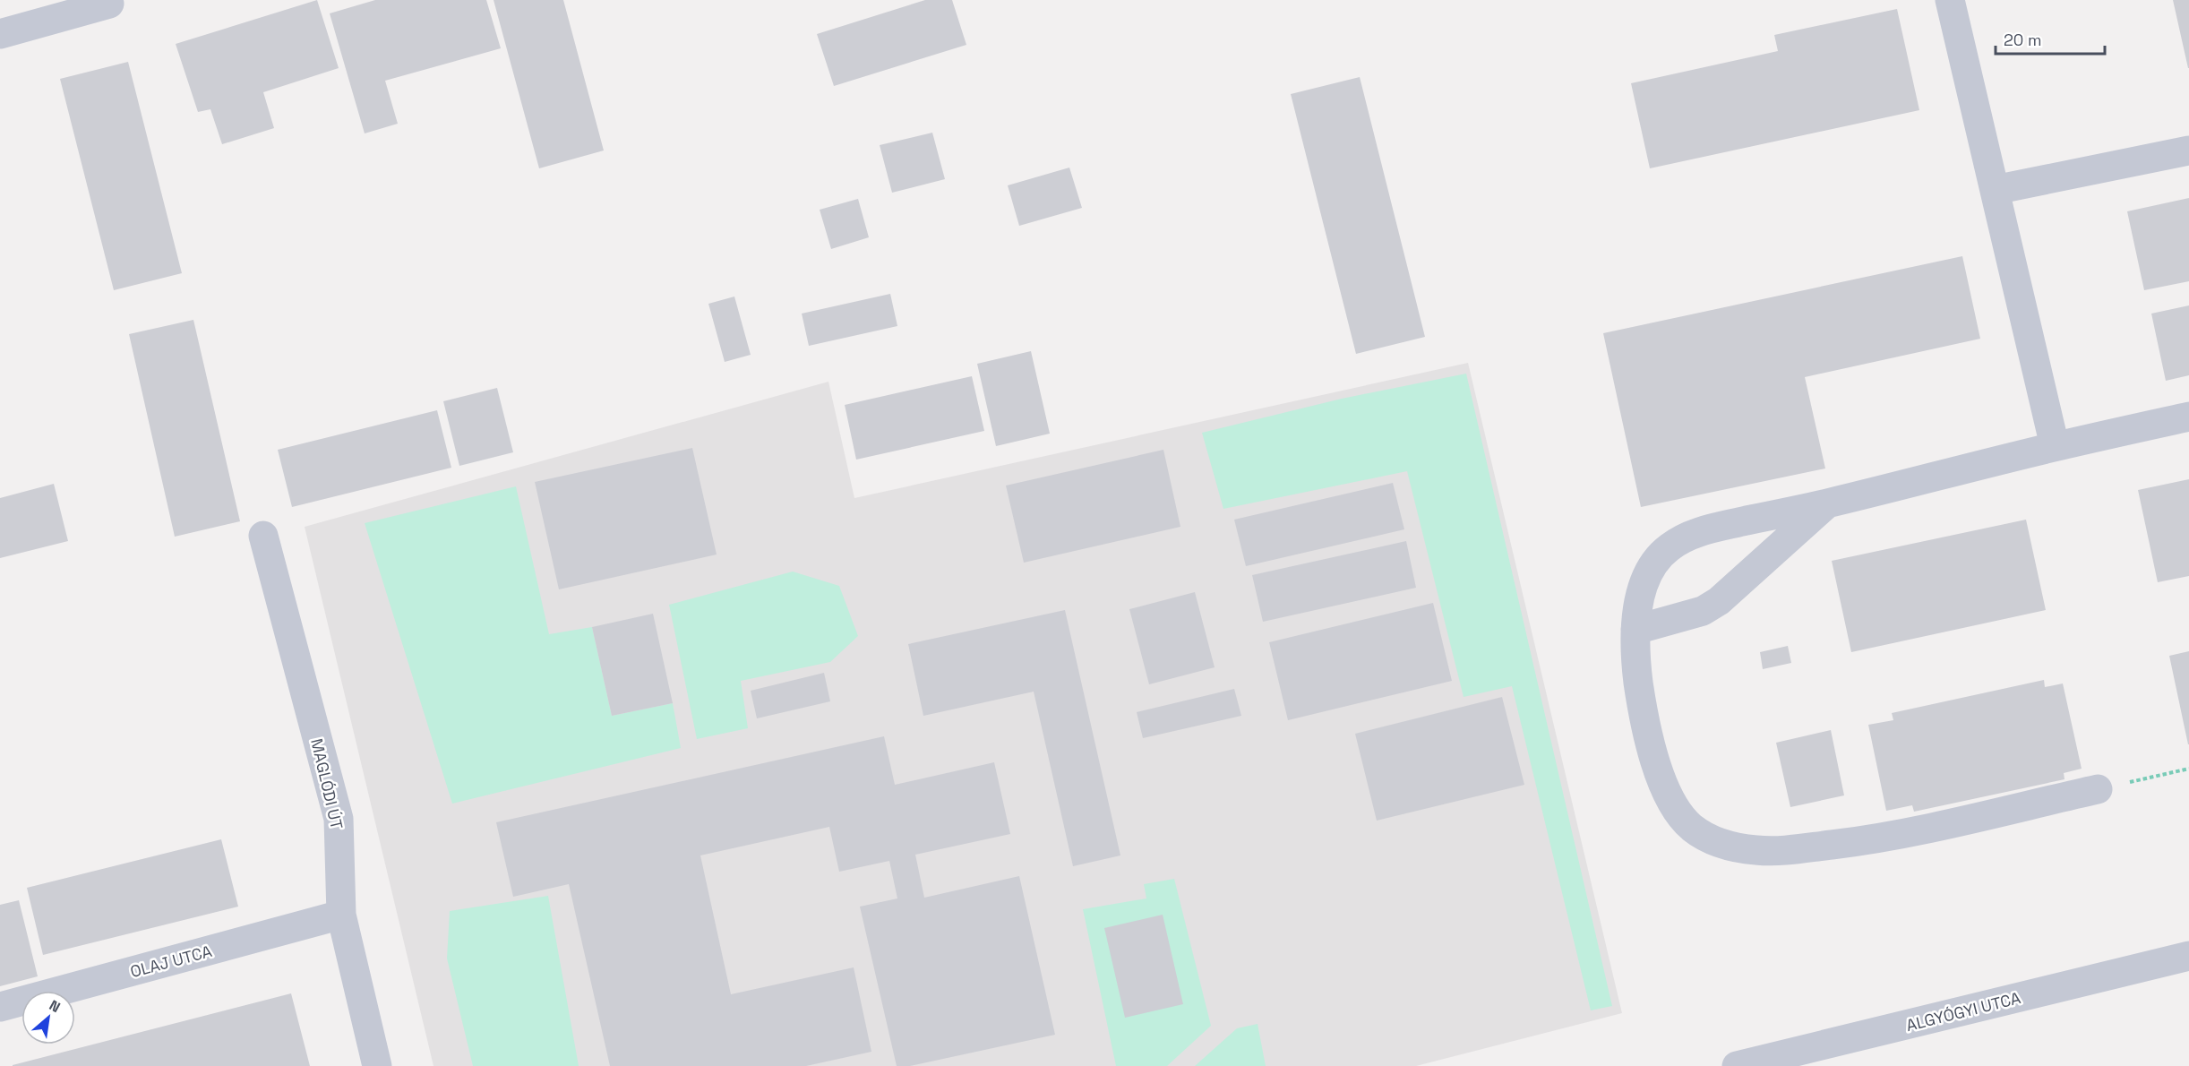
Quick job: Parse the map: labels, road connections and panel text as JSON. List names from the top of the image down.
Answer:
{
  "streets": {
    "street": ["MAGLÓDI ÚT", "OLAJ UTCA", "ALGYÓGYI UTCA"]
  },
  "crossings": [
    ["MAGLÓDI ÚT", "OLAJ UTCA"]
  ],
  "scale_bar": "20 m",
  "north": "top right"
}
